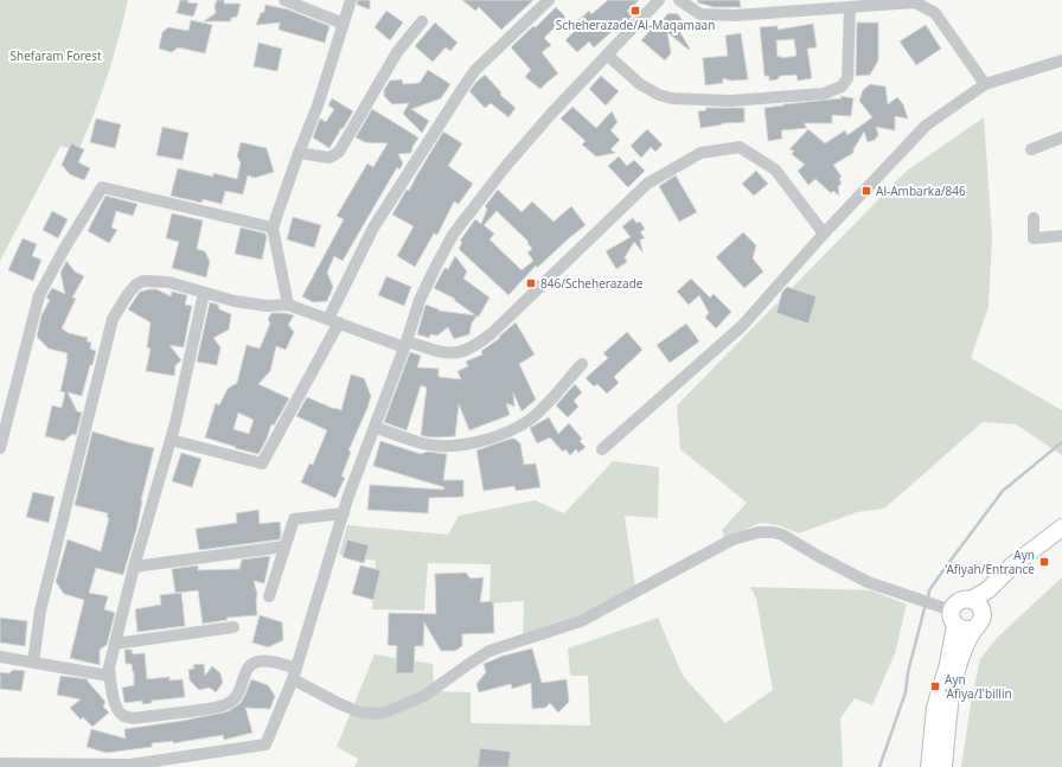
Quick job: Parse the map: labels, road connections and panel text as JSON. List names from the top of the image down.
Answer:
{
  "parks": ["Shefaram Forest"],
  "places": {
    "transit": [
      "Scheherazade/Al-Maqamaan",
      "Al-Ambarka/846",
      "846/Scheherazade",
      "Ayn ‘Afiyah/Entrance",
      "Ayn 'Afiya/I'billin"
    ]
  }
}
